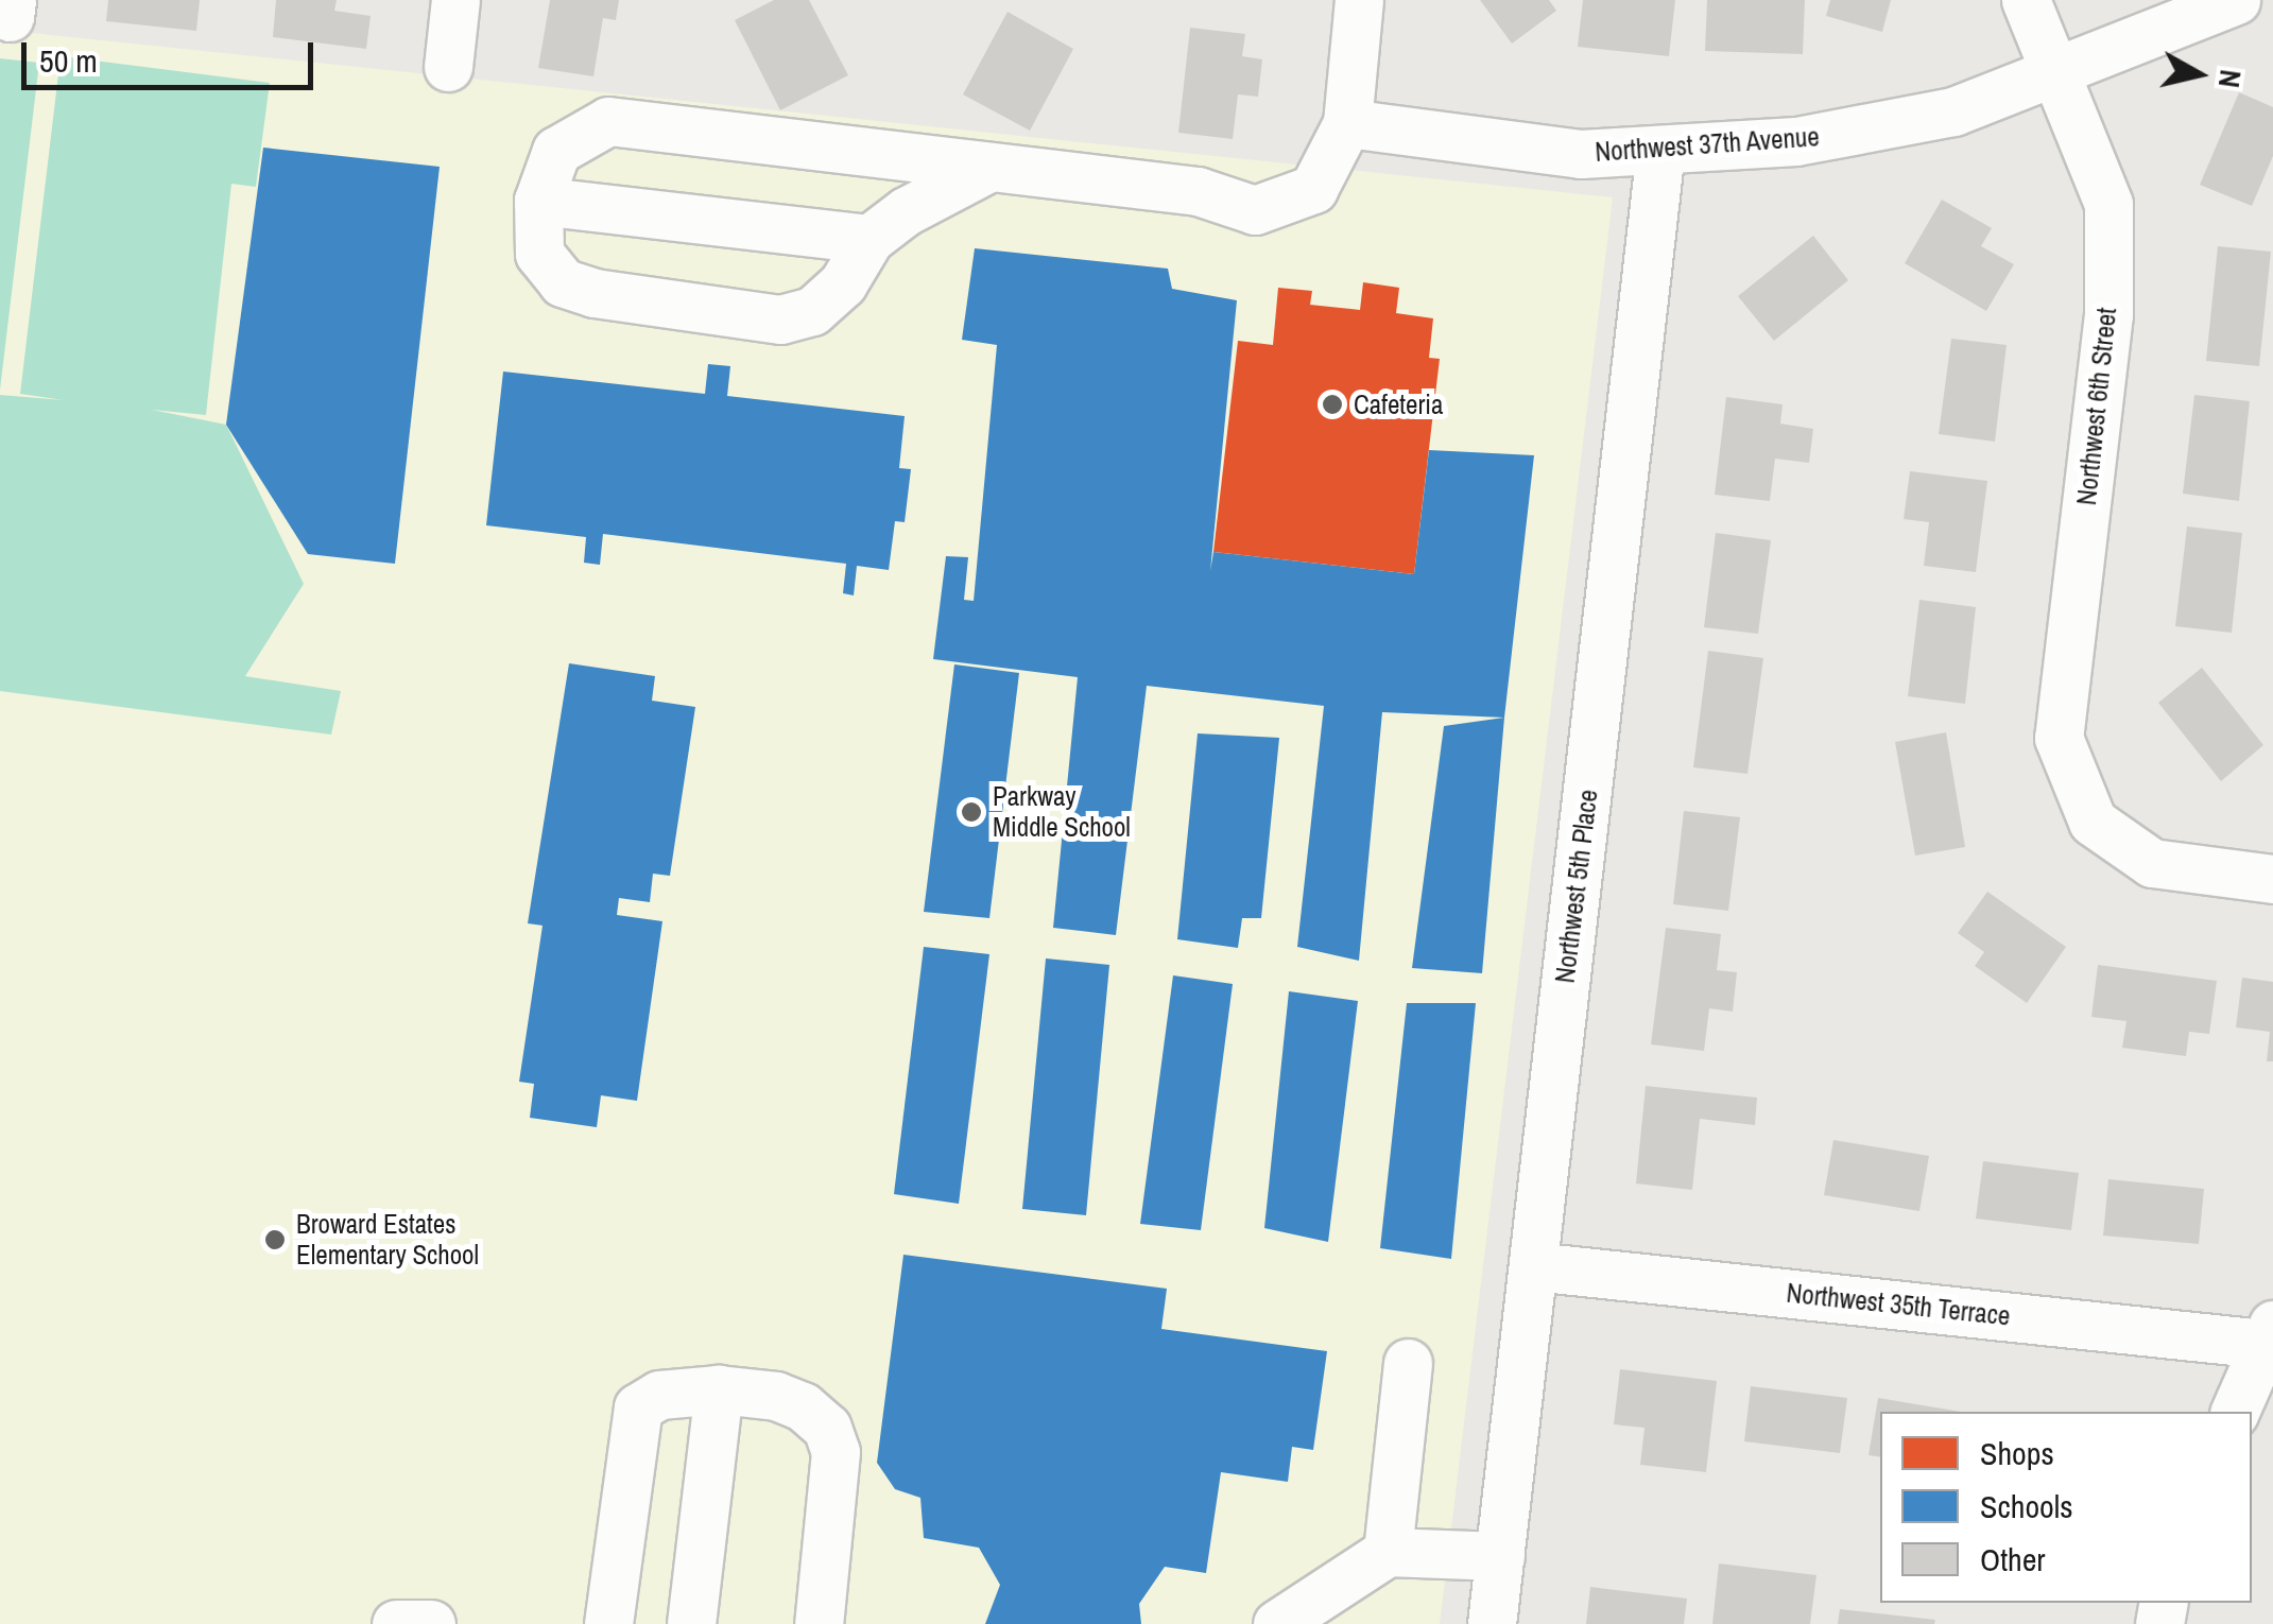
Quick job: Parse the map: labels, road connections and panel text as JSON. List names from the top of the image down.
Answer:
{
  "streets": {
    "street": [
      "Northwest 37th Avenue",
      "Northwest 6th Street",
      "Northwest 5th Place",
      "Northwest 35th Terrace"
    ]
  },
  "crossings": [
    ["Northwest 37th Avenue", "Northwest 6th Street"],
    ["Northwest 37th Avenue", "Northwest 5th Place"],
    ["Northwest 5th Place", "Northwest 35th Terrace"]
  ],
  "places": ["Cafeteria", "Parkway Middle School", "Broward Estates Elementary School"],
  "legend": ["Shops", "Schools", "Other"],
  "scale_bar": "50 m",
  "north": "right"
}
